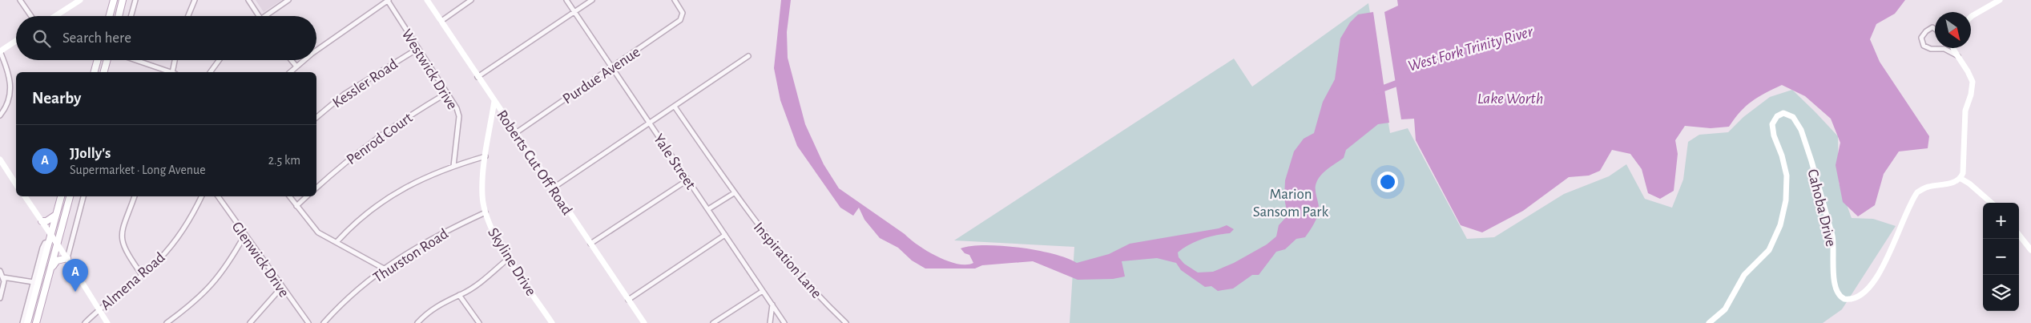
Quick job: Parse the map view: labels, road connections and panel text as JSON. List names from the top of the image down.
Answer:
{
  "streets": {
    "street": [
      "Westwick Drive",
      "Purdue Avenue",
      "Kessler Road",
      "Penrod Court",
      "Yale Street",
      "Roberts Cut Off Road",
      "Cahoba Drive",
      "Thurston Road",
      "Glenwick Drive",
      "Inspiration Lane",
      "Skyline Drive",
      "Almena Road"
    ]
  },
  "crossings": [
    ["Westwick Drive", "Kessler Road"],
    ["Westwick Drive", "Penrod Court"],
    ["Purdue Avenue", "Yale Street"],
    ["Purdue Avenue", "Roberts Cut Off Road"],
    ["Roberts Cut Off Road", "Skyline Drive"],
    ["Thurston Road", "Skyline Drive"]
  ],
  "water": ["West Fork Trinity River", "Lake Worth"],
  "parks": ["Marion Sansom Park"],
  "north": "bottom right",
  "page": {
    "search": "Search here",
    "heading": "Nearby",
    "list": [
      {
        "mark": "A",
        "name": "JJolly's",
        "note": "Supermarket · Long Avenue",
        "value": "2.5 km"
      }
    ],
    "map_buttons": ["+", "−"],
    "pins": "A"
  }
}
